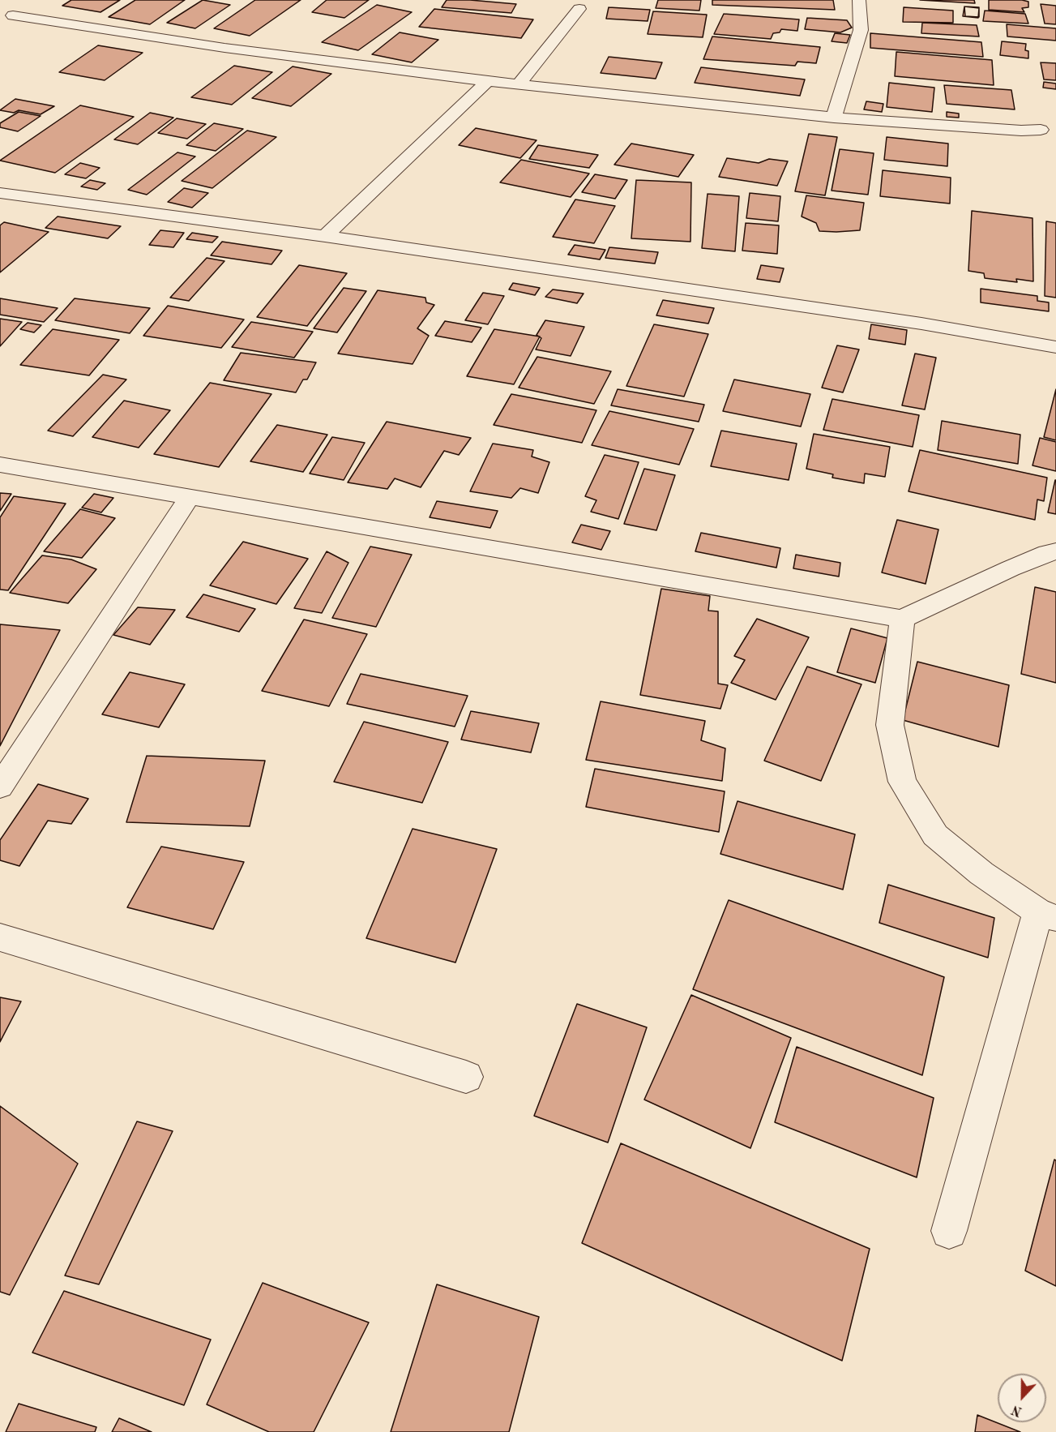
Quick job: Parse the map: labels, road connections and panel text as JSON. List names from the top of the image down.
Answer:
{
  "north": "bottom"
}
